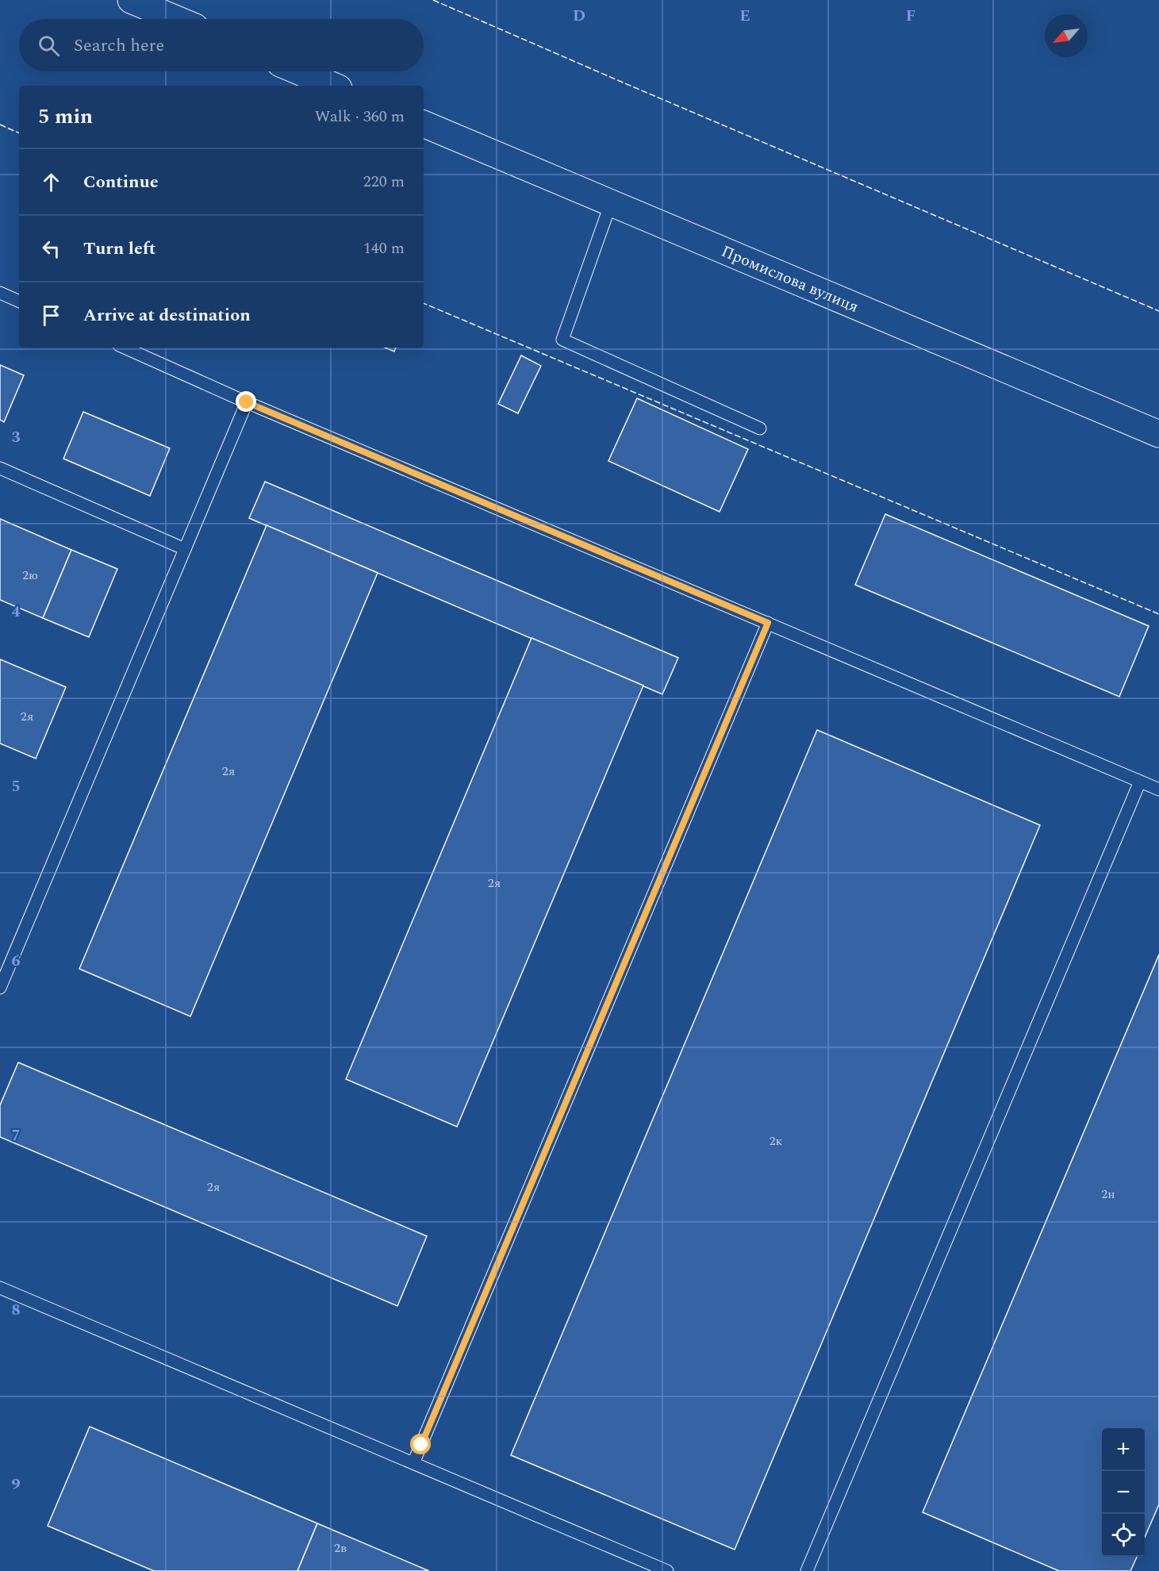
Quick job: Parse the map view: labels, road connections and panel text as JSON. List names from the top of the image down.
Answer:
{
  "streets": {
    "main road": ["Промислова вулиця"]
  },
  "house_numbers": [
    "2ю",
    "2я",
    "2я",
    "2я",
    "2к",
    "2я",
    "2н",
    "2в"
  ],
  "north": "bottom left",
  "page": {
    "search": "Search here",
    "heading": ["5 min", "Walk · 360 m"],
    "list": [
      ["Continue", "220 m"],
      ["Turn left", "140 m"],
      "Arrive at destination"
    ],
    "map_buttons": ["+", "−"]
  },
  "grid": {
    "columns": ["D", "E", "F"],
    "rows": [
      "3",
      "4",
      "5",
      "6",
      "7",
      "8",
      "9"
    ]
  }
}
